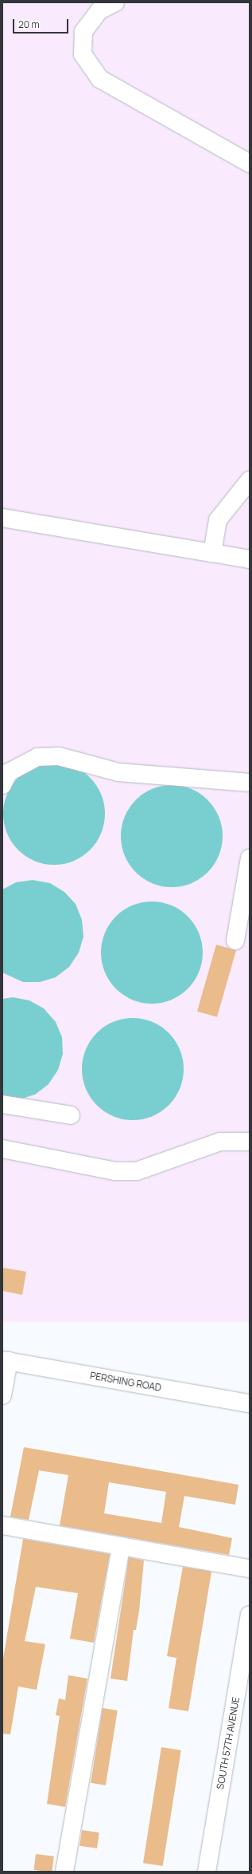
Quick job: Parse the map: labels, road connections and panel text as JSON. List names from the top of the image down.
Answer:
{
  "streets": {
    "street": ["PERSHING ROAD", "SOUTH 57TH AVENUE"]
  },
  "scale_bar": "20 m"
}
